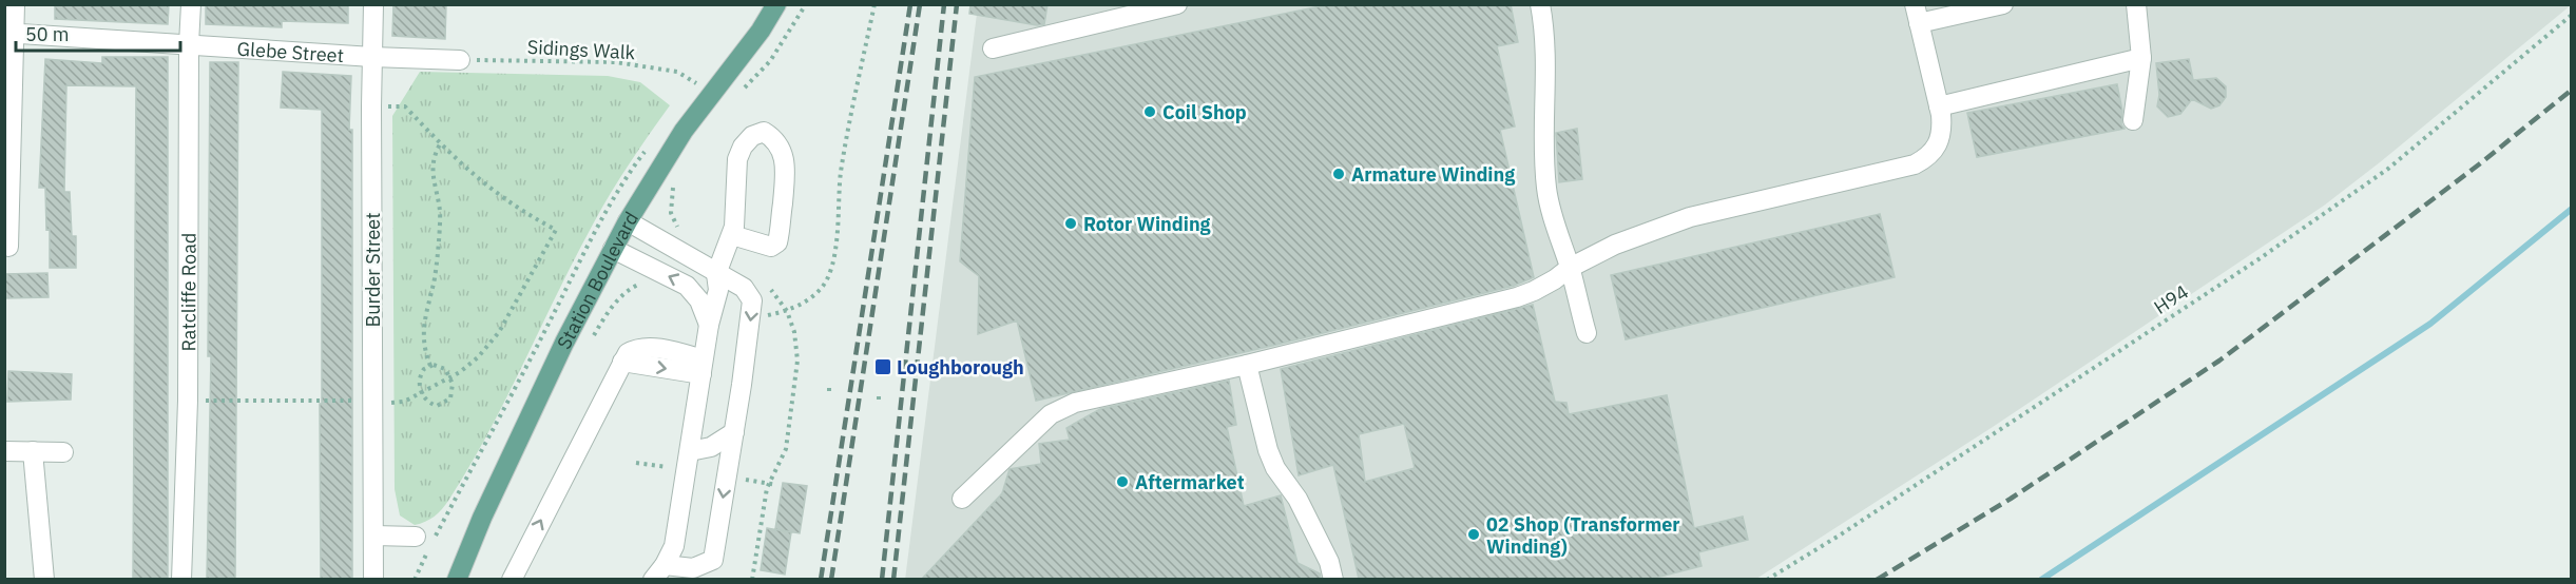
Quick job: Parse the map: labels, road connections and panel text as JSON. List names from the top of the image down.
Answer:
{
  "streets": {
    "main road": ["Station Boulevard"],
    "street": ["Glebe Street", "Burder Street", "Ratcliffe Road"],
    "path": ["Sidings Walk", "H94"]
  },
  "crossings": [
    ["Sidings Walk", "Glebe Street"],
    ["Glebe Street", "Burder Street"],
    ["Glebe Street", "Ratcliffe Road"]
  ],
  "places": {
    "other": [
      "Coil Shop",
      "Armature Winding",
      "Rotor Winding",
      "Aftermarket",
      "02 Shop (Transformer Winding)"
    ],
    "transit": ["Loughborough"]
  },
  "scale_bar": "50 m"
}
